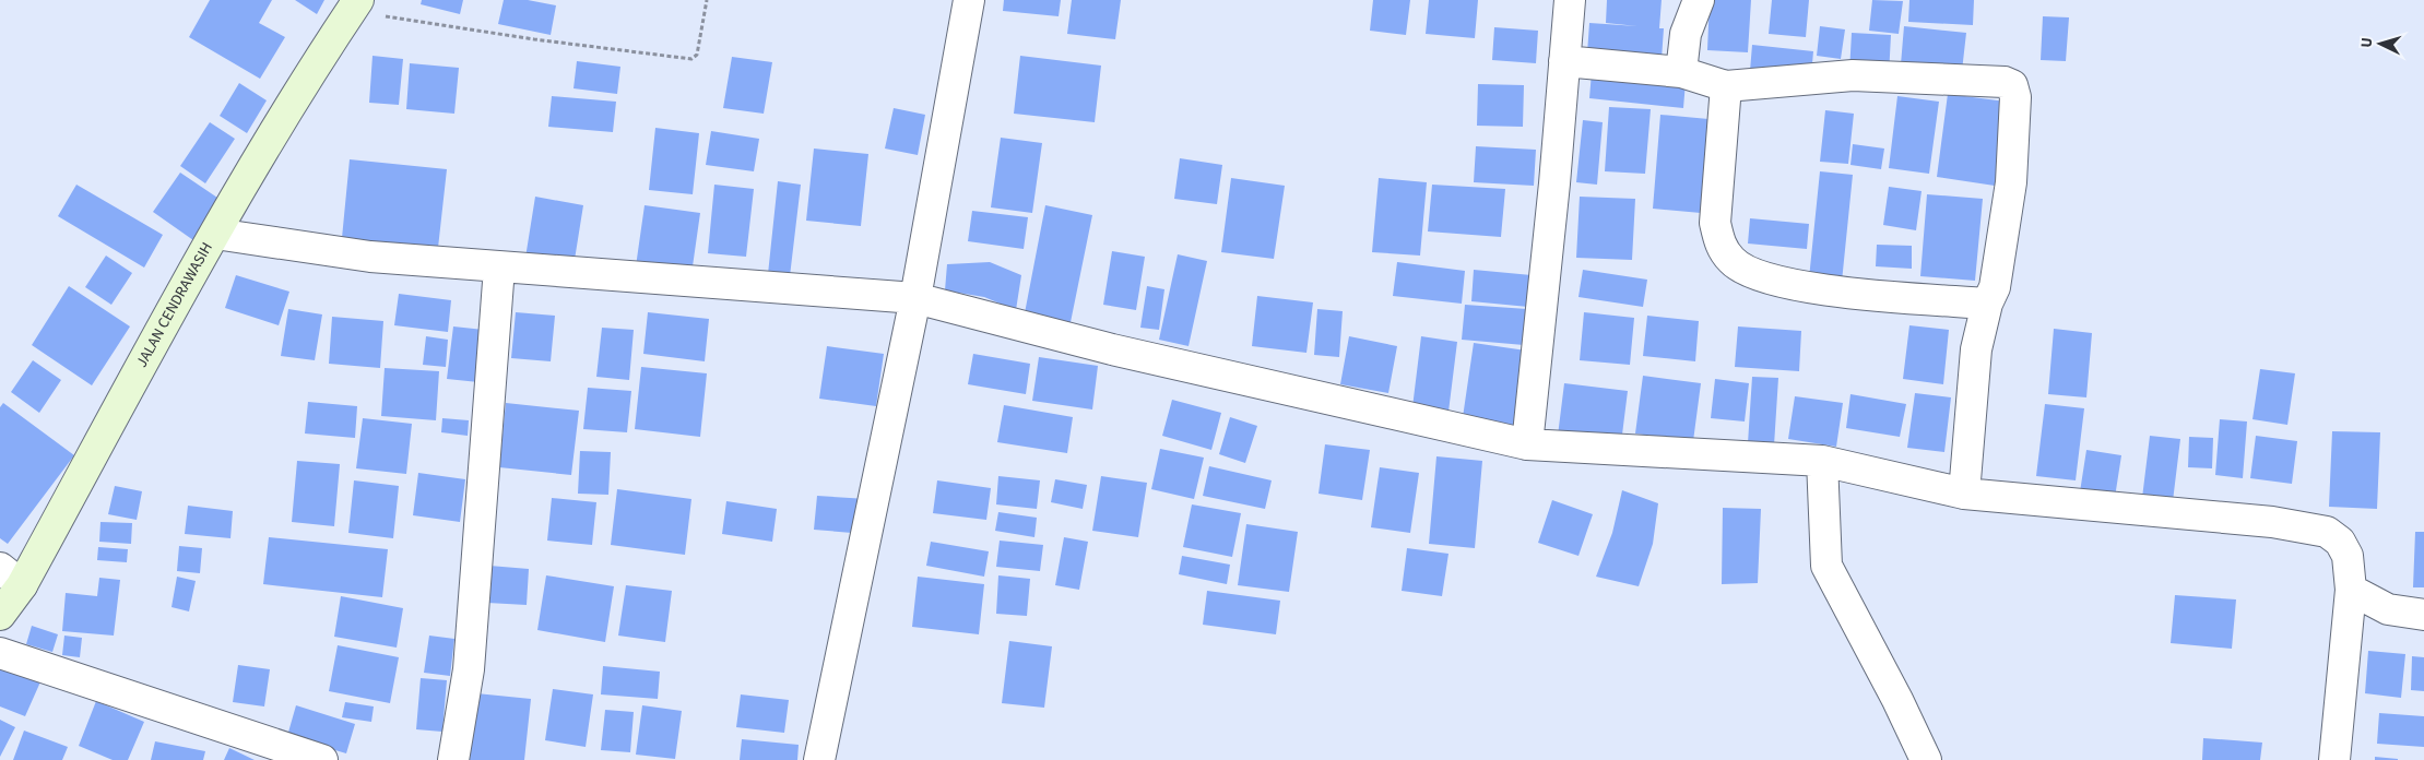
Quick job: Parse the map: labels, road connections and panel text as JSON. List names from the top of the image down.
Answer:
{
  "streets": {
    "main road": ["JALAN CENDRAWASIH"]
  },
  "north": "left"
}
